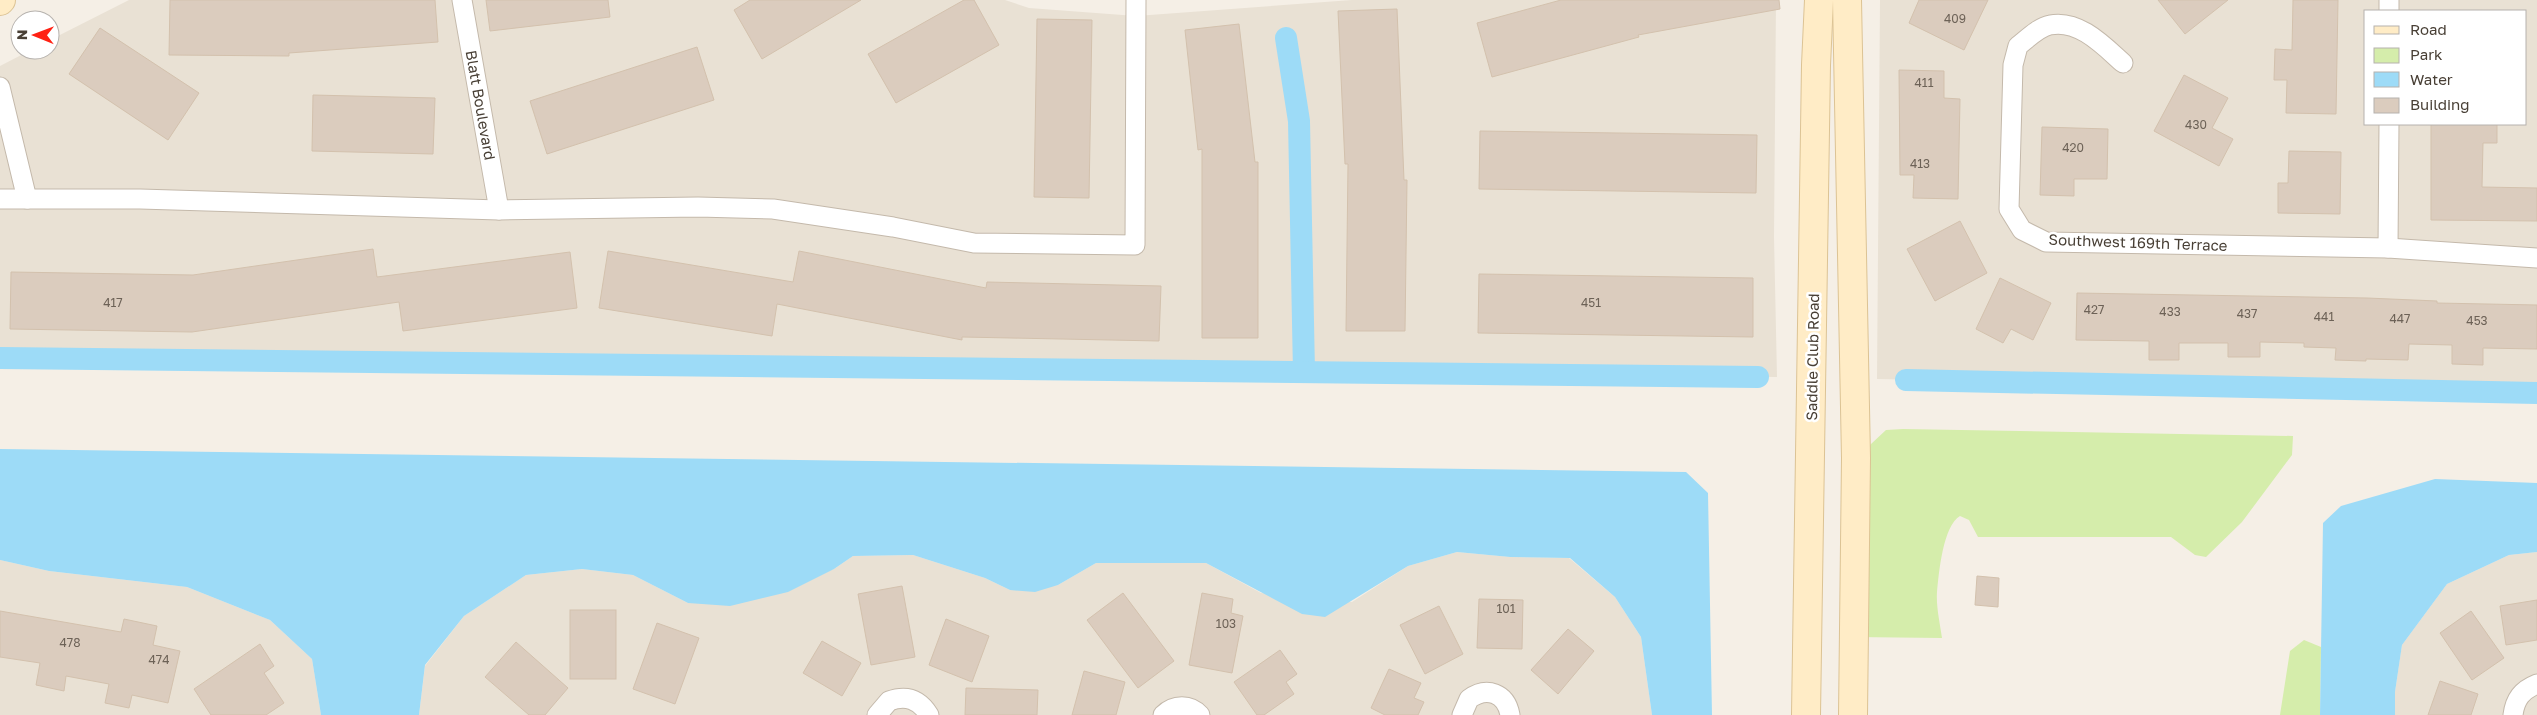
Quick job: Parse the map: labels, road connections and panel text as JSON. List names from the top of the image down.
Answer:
{
  "streets": {
    "street": ["Blatt Boulevard", "Southwest 169th Terrace", "Saddle Club Road"]
  },
  "house_numbers": [
    "409",
    "411",
    "430",
    "420",
    "413",
    "417",
    "451",
    "427",
    "433",
    "437",
    "441",
    "447",
    "453",
    "101",
    "103",
    "478",
    "474"
  ],
  "legend": [
    "Road",
    "Park",
    "Water",
    "Building"
  ],
  "north": "left"
}
